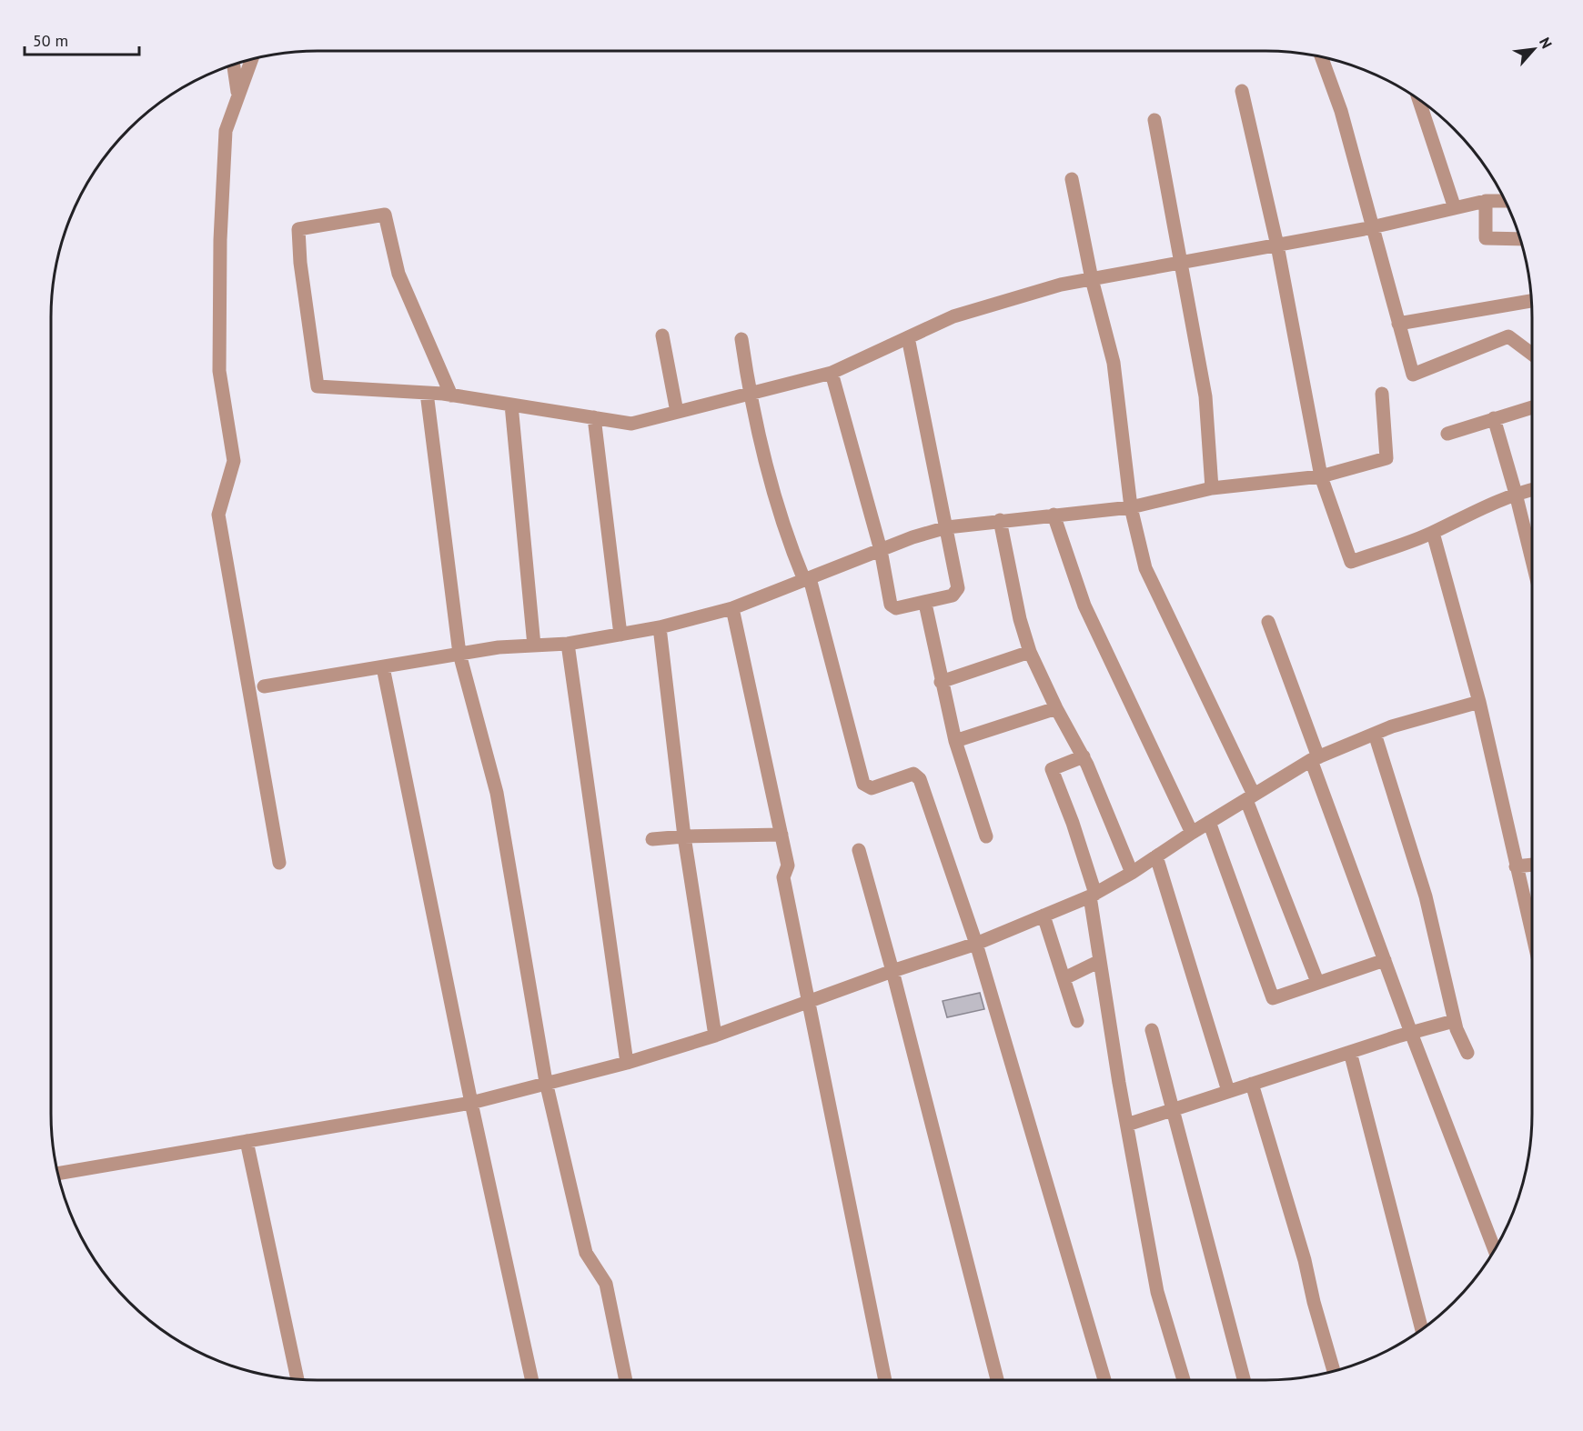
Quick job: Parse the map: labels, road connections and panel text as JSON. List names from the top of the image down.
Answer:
{
  "scale_bar": "50 m",
  "north": "top right"
}
